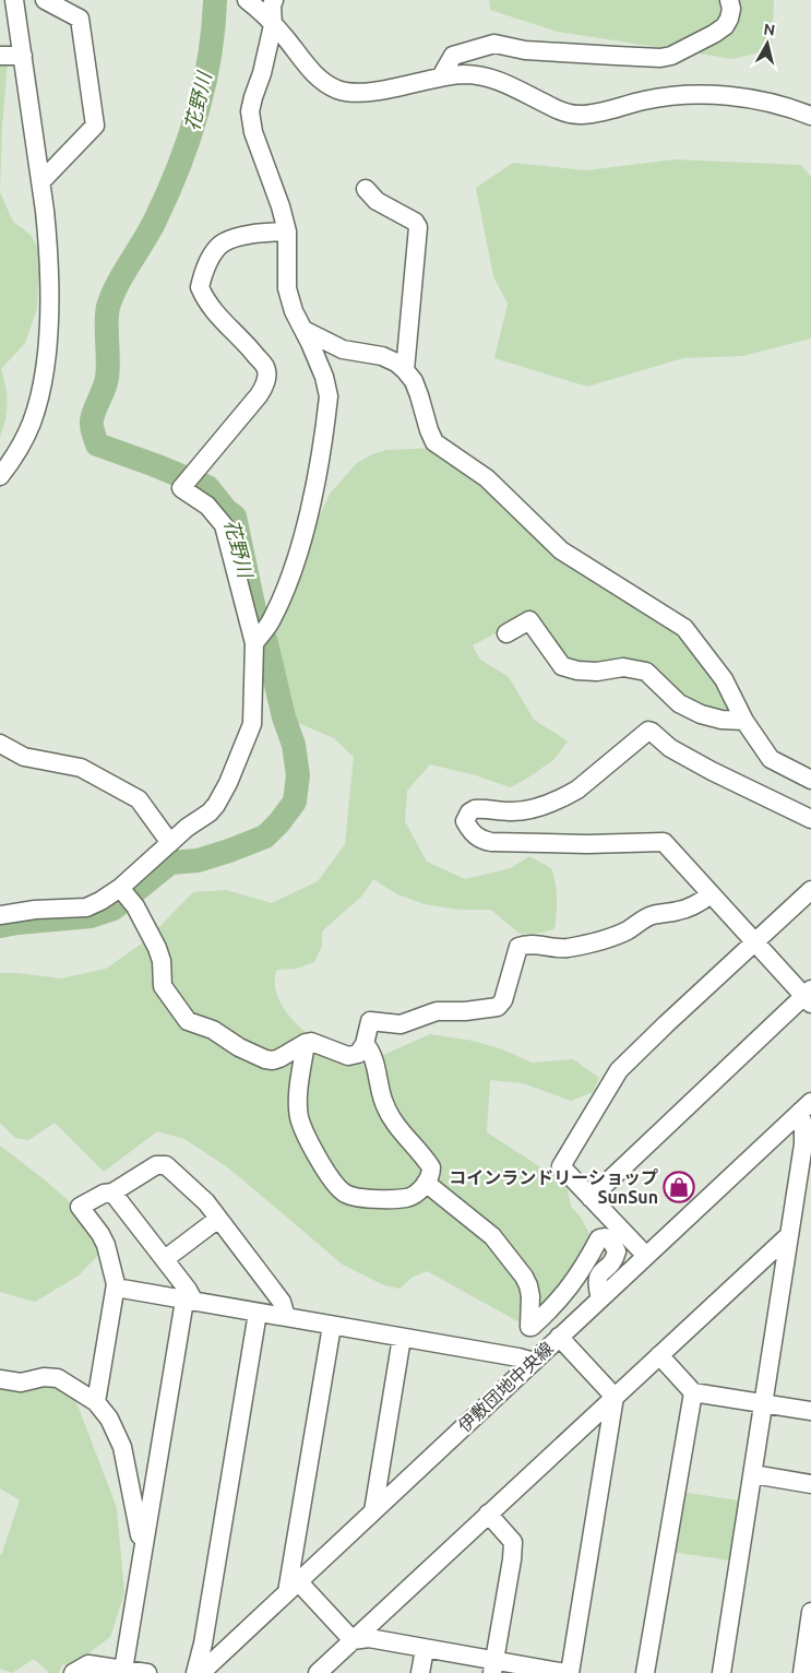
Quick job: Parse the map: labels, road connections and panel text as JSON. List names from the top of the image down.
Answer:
{
  "streets": {
    "street": ["伊敷団地中央線"]
  },
  "water": ["花野川"],
  "places": {
    "shop": ["コインランドリーショップ SunSun"]
  },
  "north": "top"
}
